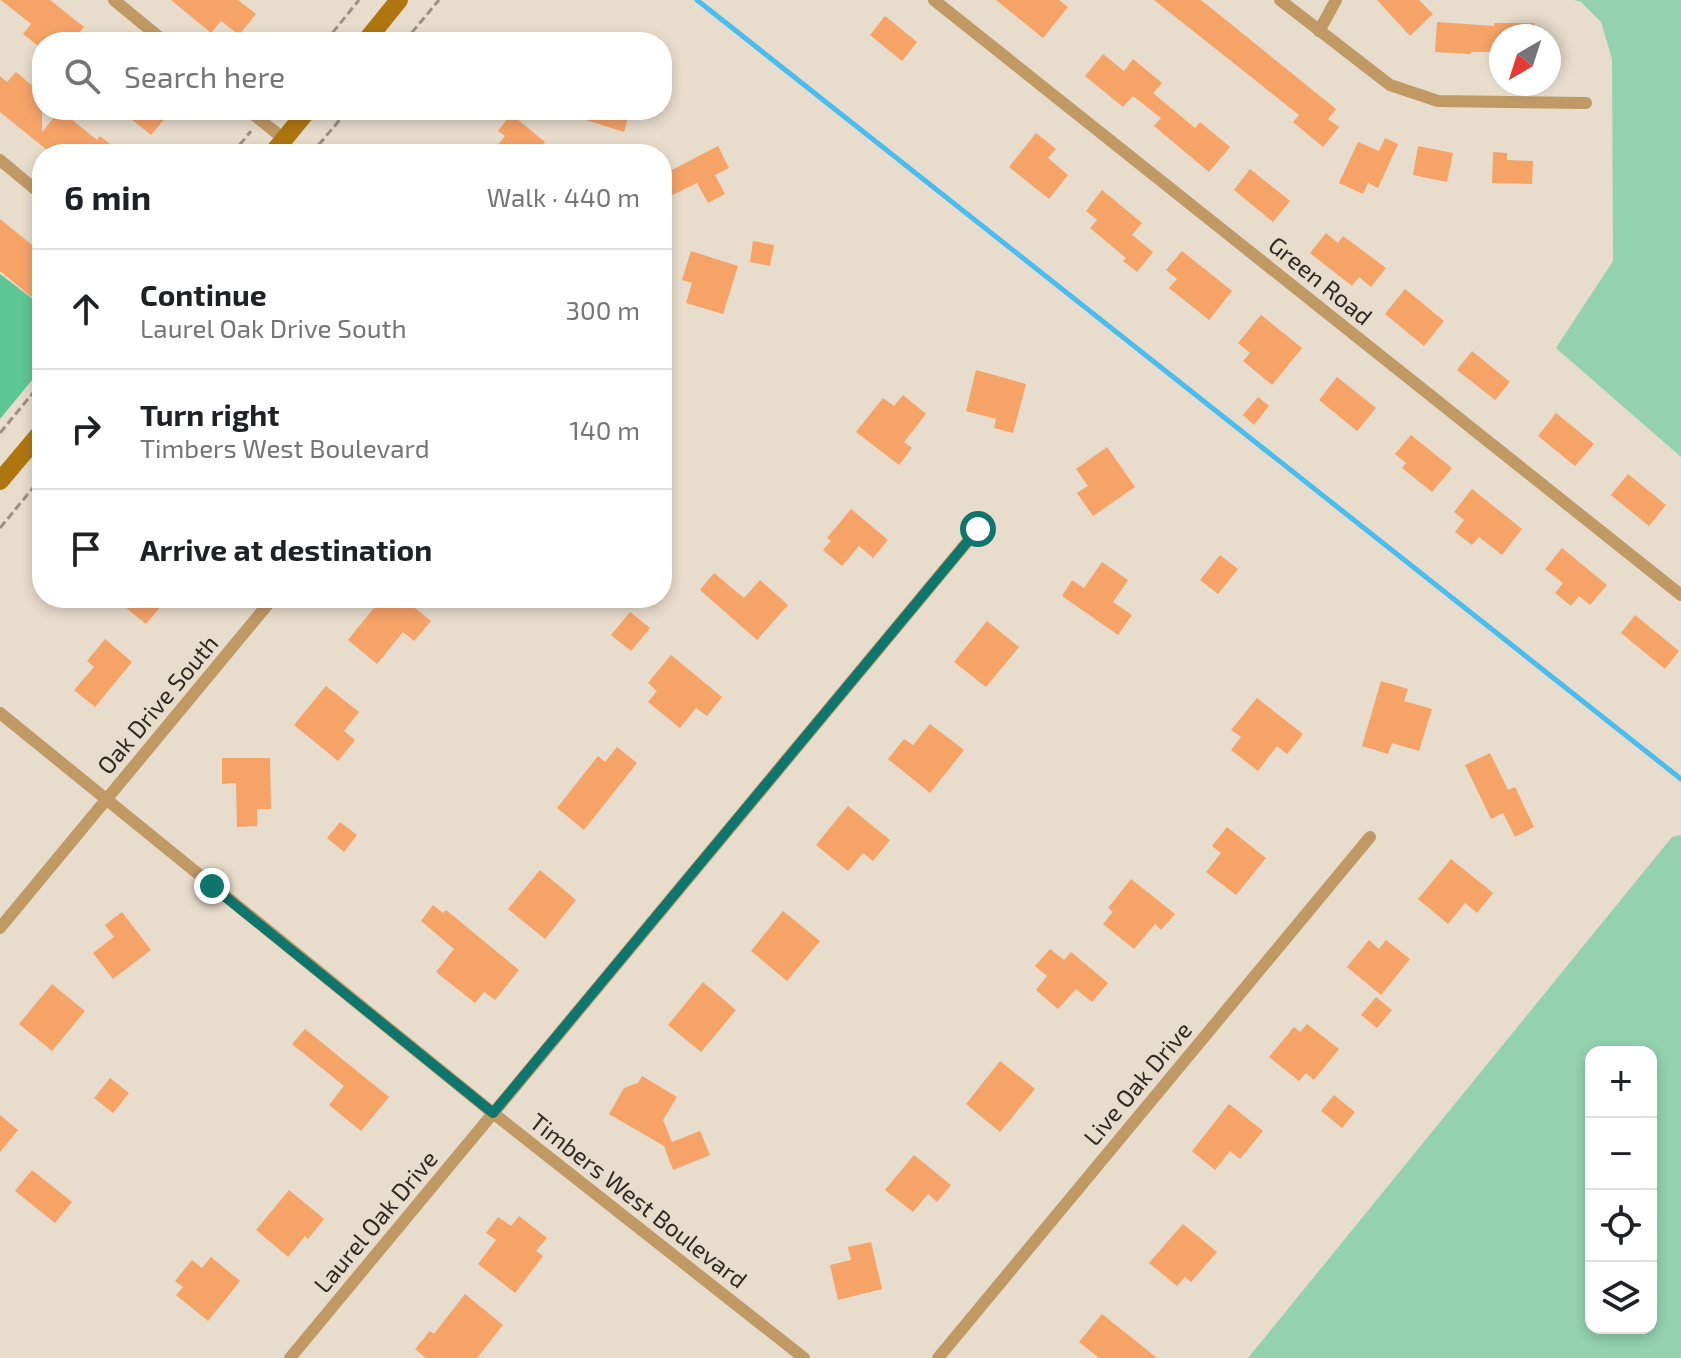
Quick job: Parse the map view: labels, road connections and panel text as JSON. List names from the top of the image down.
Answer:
{
  "streets": {
    "street": [
      "Green Road",
      "Oak Drive South",
      "Live Oak Drive",
      "Timbers West Boulevard",
      "Laurel Oak Drive"
    ]
  },
  "crossings": [
    ["Oak Drive South", "Timbers West Boulevard"],
    ["Timbers West Boulevard", "Laurel Oak Drive"]
  ],
  "north": "bottom left",
  "page": {
    "search": "Search here",
    "heading": ["6 min", "Walk · 440 m"],
    "list": [
      ["Continue", "Laurel Oak Drive South", "300 m"],
      ["Turn right", "Timbers West Boulevard", "140 m"],
      "Arrive at destination"
    ],
    "map_buttons": ["+", "−"]
  }
}
